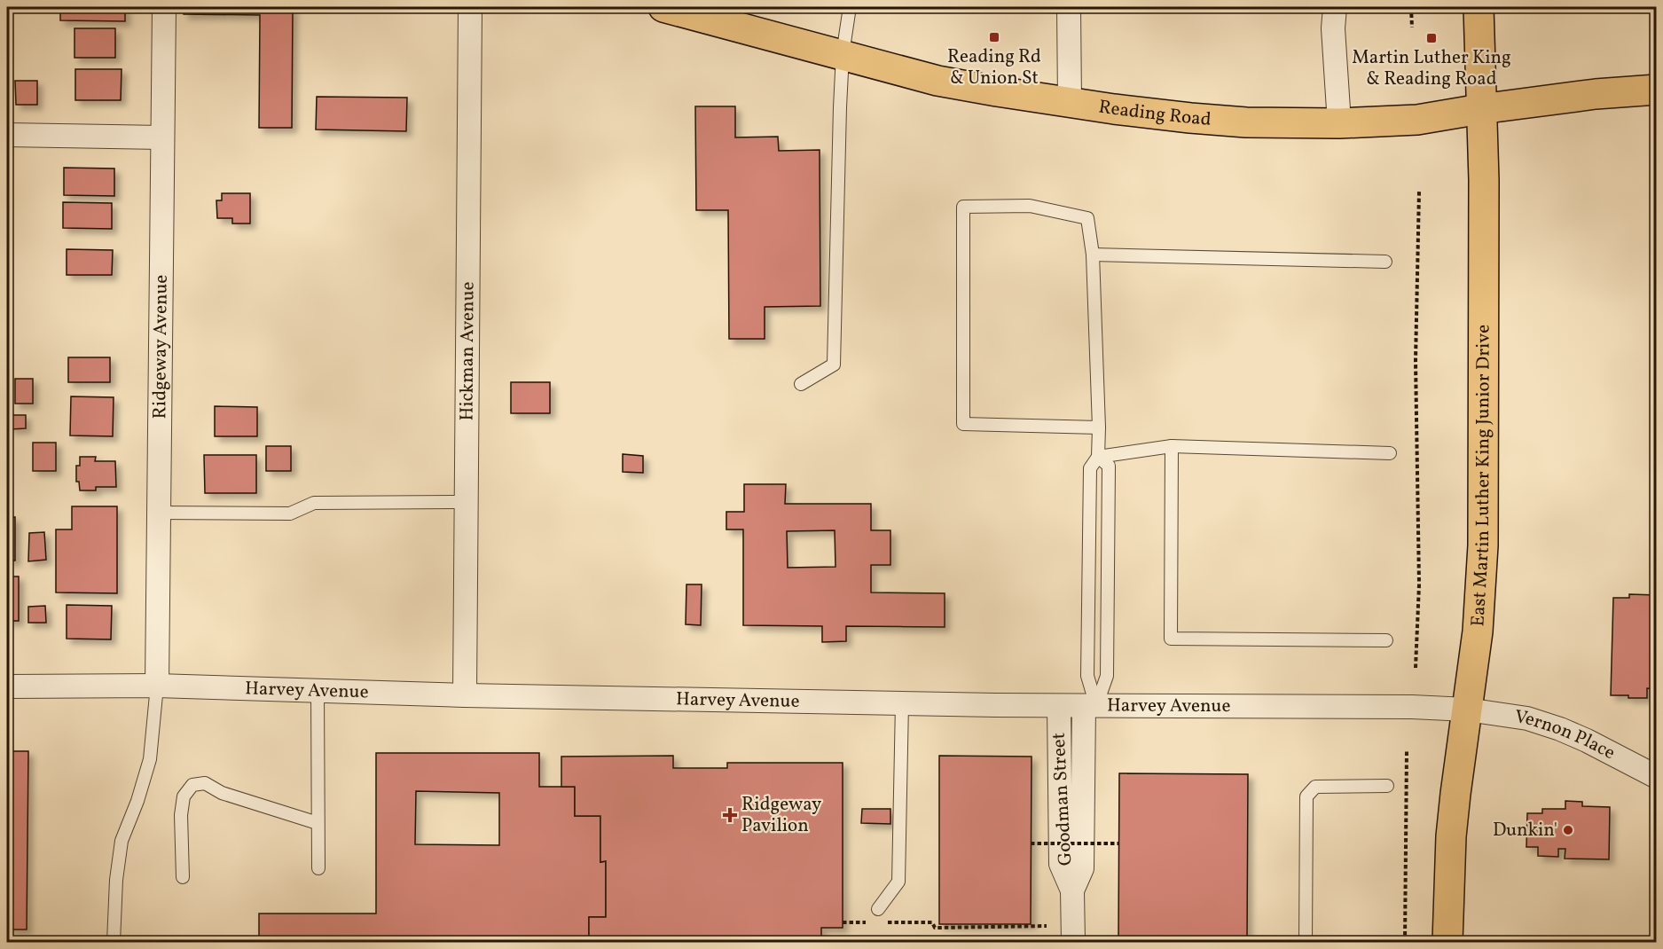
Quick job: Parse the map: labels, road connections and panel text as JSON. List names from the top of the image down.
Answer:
{
  "streets": {
    "main road": ["Reading Road", "East Martin Luther King Junior Drive"],
    "street": [
      "Ridgeway Avenue",
      "Hickman Avenue",
      "Harvey Avenue",
      "Vernon Place",
      "Goodman Street"
    ]
  },
  "crossings": [
    ["Reading Road", "East Martin Luther King Junior Drive"],
    ["Ridgeway Avenue", "Harvey Avenue"],
    ["Hickman Avenue", "Harvey Avenue"],
    ["East Martin Luther King Junior Drive", "Harvey Avenue"],
    ["East Martin Luther King Junior Drive", "Vernon Place"],
    ["Harvey Avenue", "Vernon Place"],
    ["Harvey Avenue", "Goodman Street"]
  ],
  "places": {
    "transit": ["Reading Rd & Union St", "Martin Luther King & Reading Road"],
    "health": ["Ridgeway Pavilion"],
    "other": ["Dunkin'"]
  }
}
